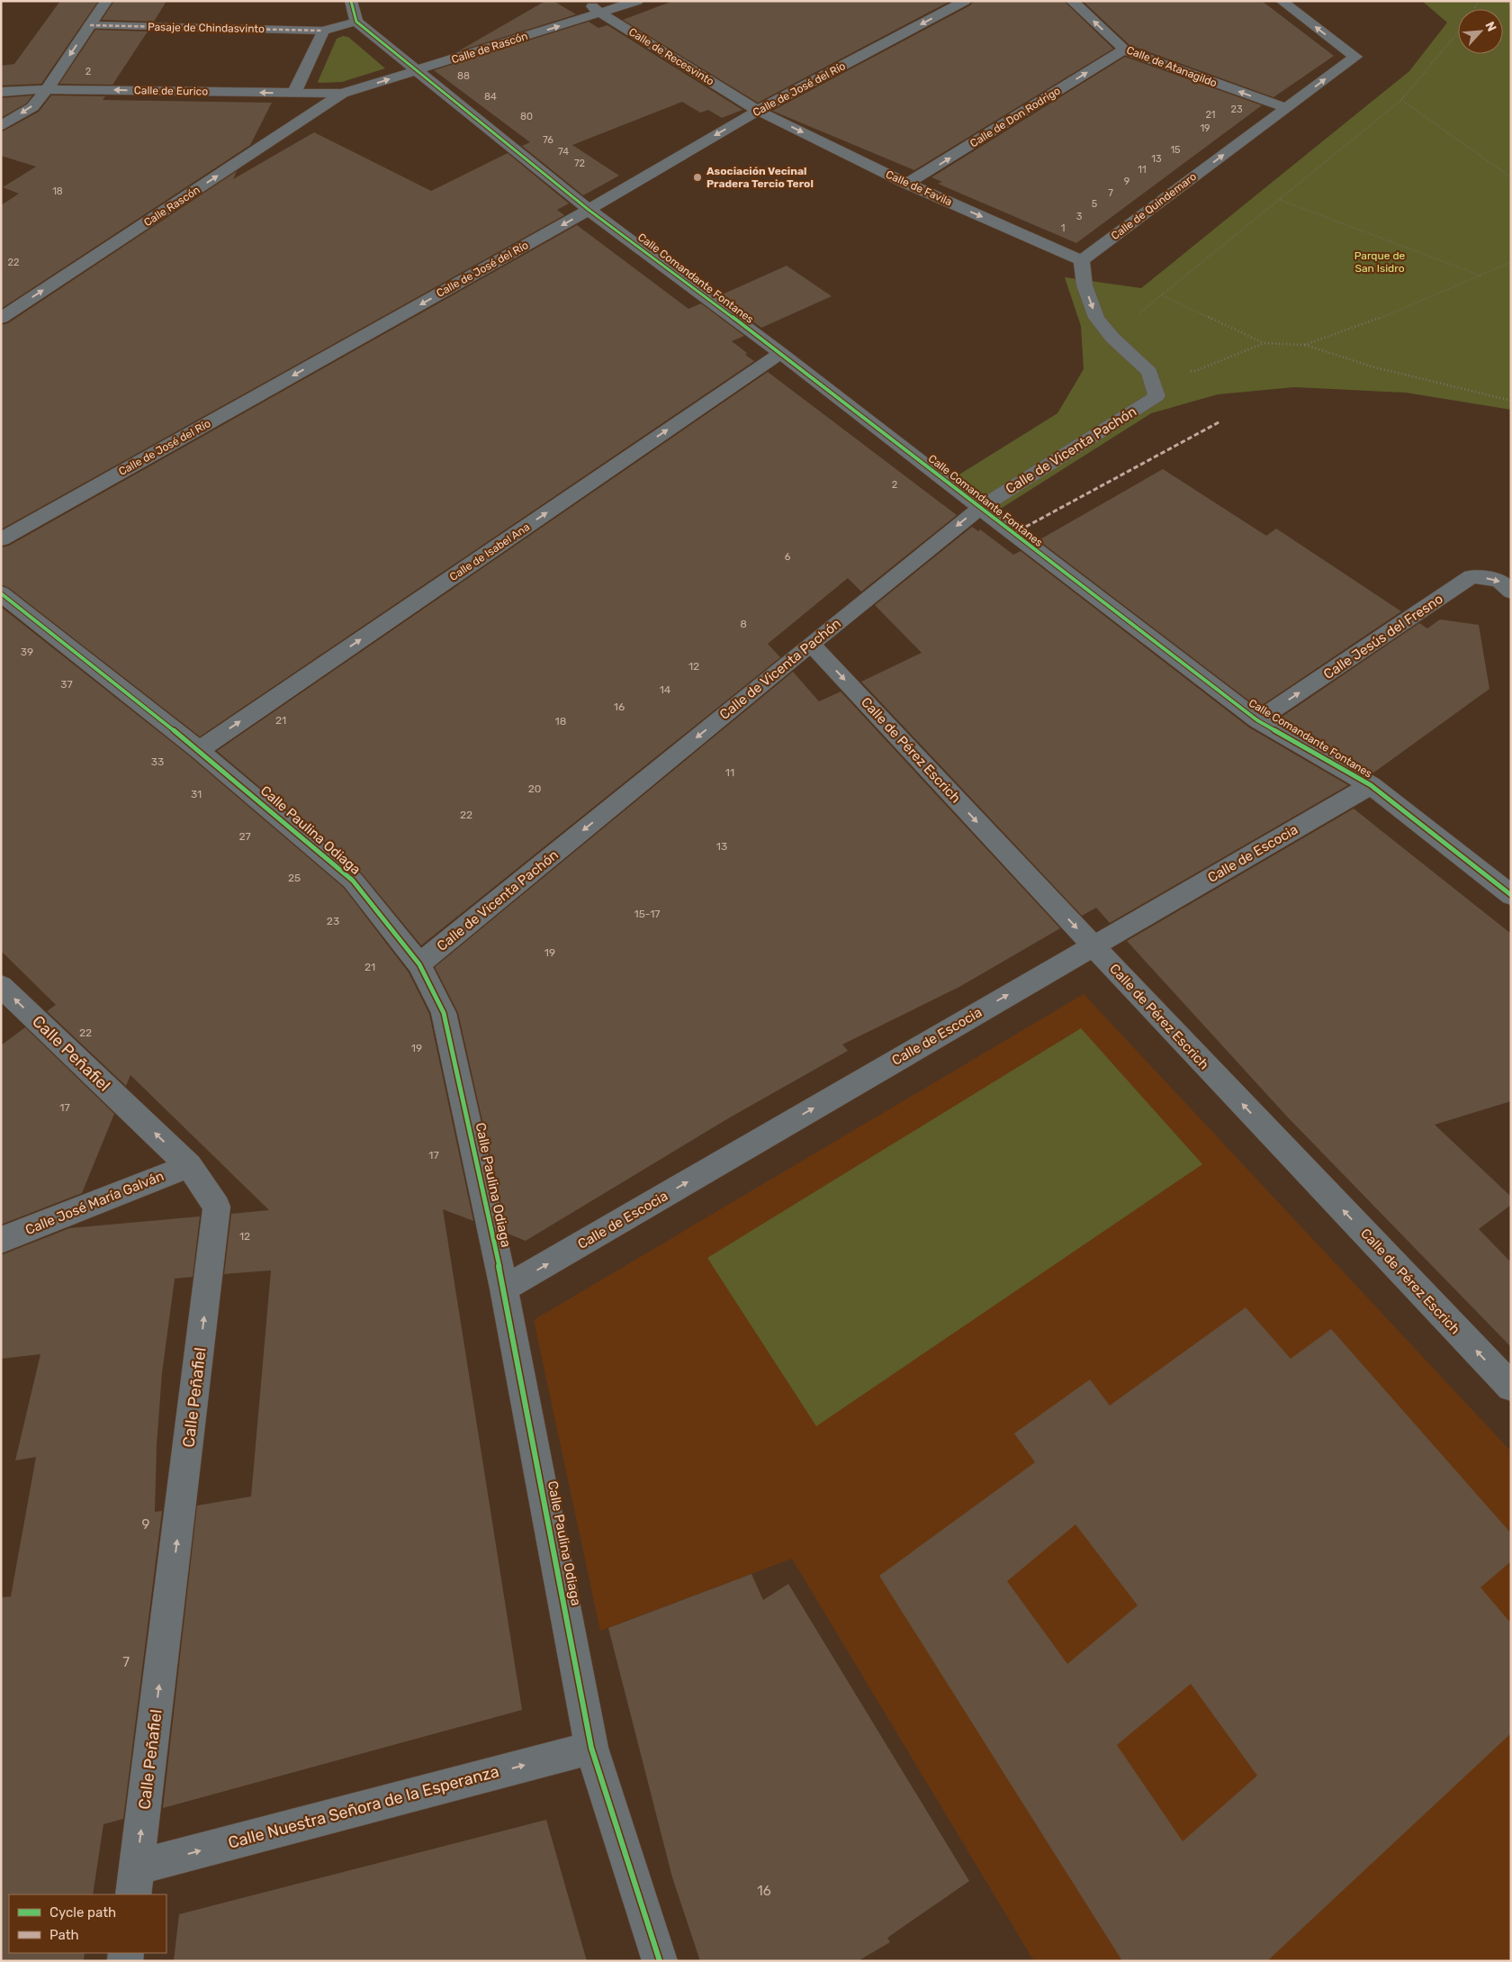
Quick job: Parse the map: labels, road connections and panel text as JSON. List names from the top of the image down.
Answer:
{
  "streets": {
    "street": [
      "Pasaje de Chindasvinto",
      "Calle de Rascón",
      "Calle de Recesvinto",
      "Calle de Atanagildo",
      "Calle de José del Río",
      "Calle de Eurico",
      "Calle de Don Rodrigo",
      "Calle de Favila",
      "Calle Rascón",
      "Calle de Quindemaro",
      "Calle Comandante Fontanes",
      "Calle de Vicenta Pachón",
      "Calle de Isabel Ana",
      "Calle Jesús del Fresno",
      "Calle de Pérez Escrich",
      "Calle Paulina Odiaga",
      "Calle de Escocia",
      "Calle Peñafiel",
      "Calle José María Galván",
      "Calle Nuestra Señora de la Esperanza"
    ]
  },
  "crossings": [
    ["Pasaje de Chindasvinto", "Calle Comandante Fontanes"],
    ["Calle de Rascón", "Calle de Recesvinto"],
    ["Calle de Rascón", "Calle de Eurico"],
    ["Calle de Rascón", "Calle Rascón"],
    ["Calle de Rascón", "Calle Comandante Fontanes"],
    ["Calle de Recesvinto", "Calle de José del Río"],
    ["Calle de Recesvinto", "Calle de Favila"],
    ["Calle de Atanagildo", "Calle de Don Rodrigo"],
    ["Calle de Atanagildo", "Calle de Quindemaro"],
    ["Calle de José del Río", "Calle de Favila"],
    ["Calle de José del Río", "Calle Comandante Fontanes"],
    ["Calle de Eurico", "Calle Rascón"],
    ["Calle de Don Rodrigo", "Calle de Favila"],
    ["Calle de Favila", "Calle de Quindemaro"],
    ["Calle Comandante Fontanes", "Calle de Vicenta Pachón"],
    ["Calle Comandante Fontanes", "Calle de Isabel Ana"],
    ["Calle Comandante Fontanes", "Calle Jesús del Fresno"],
    ["Calle Comandante Fontanes", "Calle de Escocia"],
    ["Calle de Vicenta Pachón", "Calle de Pérez Escrich"],
    ["Calle de Vicenta Pachón", "Calle Paulina Odiaga"],
    ["Calle de Isabel Ana", "Calle Paulina Odiaga"],
    ["Calle de Pérez Escrich", "Calle de Escocia"],
    ["Calle Paulina Odiaga", "Calle de Escocia"],
    ["Calle Paulina Odiaga", "Calle Nuestra Señora de la Esperanza"],
    ["Calle Peñafiel", "Calle José María Galván"],
    ["Calle Peñafiel", "Calle Nuestra Señora de la Esperanza"]
  ],
  "one_way": [
    "Calle de Rascón",
    "Calle de Atanagildo",
    "Calle de José del Río",
    "Calle de Eurico",
    "Calle de Don Rodrigo",
    "Calle de Favila",
    "Calle de Vicenta Pachón",
    "Calle de Isabel Ana",
    "Calle Jesús del Fresno",
    "Calle de Escocia",
    "Calle Peñafiel",
    "Calle Nuestra Señora de la Esperanza"
  ],
  "parks": ["Parque de San Isidro"],
  "places": ["Asociación Vecinal Pradera Tercio Terol"],
  "house_numbers": [
    "2",
    "88",
    "84",
    "23",
    "21",
    "80",
    "19",
    "76",
    "15",
    "74",
    "13",
    "72",
    "11",
    "9",
    "18",
    "7",
    "5",
    "3",
    "1",
    "22",
    "2",
    "6",
    "8",
    "39",
    "12",
    "37",
    "14",
    "16",
    "21",
    "18",
    "33",
    "11",
    "20",
    "31",
    "22",
    "27",
    "13",
    "25",
    "15-17",
    "23",
    "19",
    "21",
    "22",
    "19",
    "17",
    "17",
    "12",
    "9",
    "7",
    "16"
  ],
  "legend": ["Cycle path", "Path"],
  "north": "top right"
}
